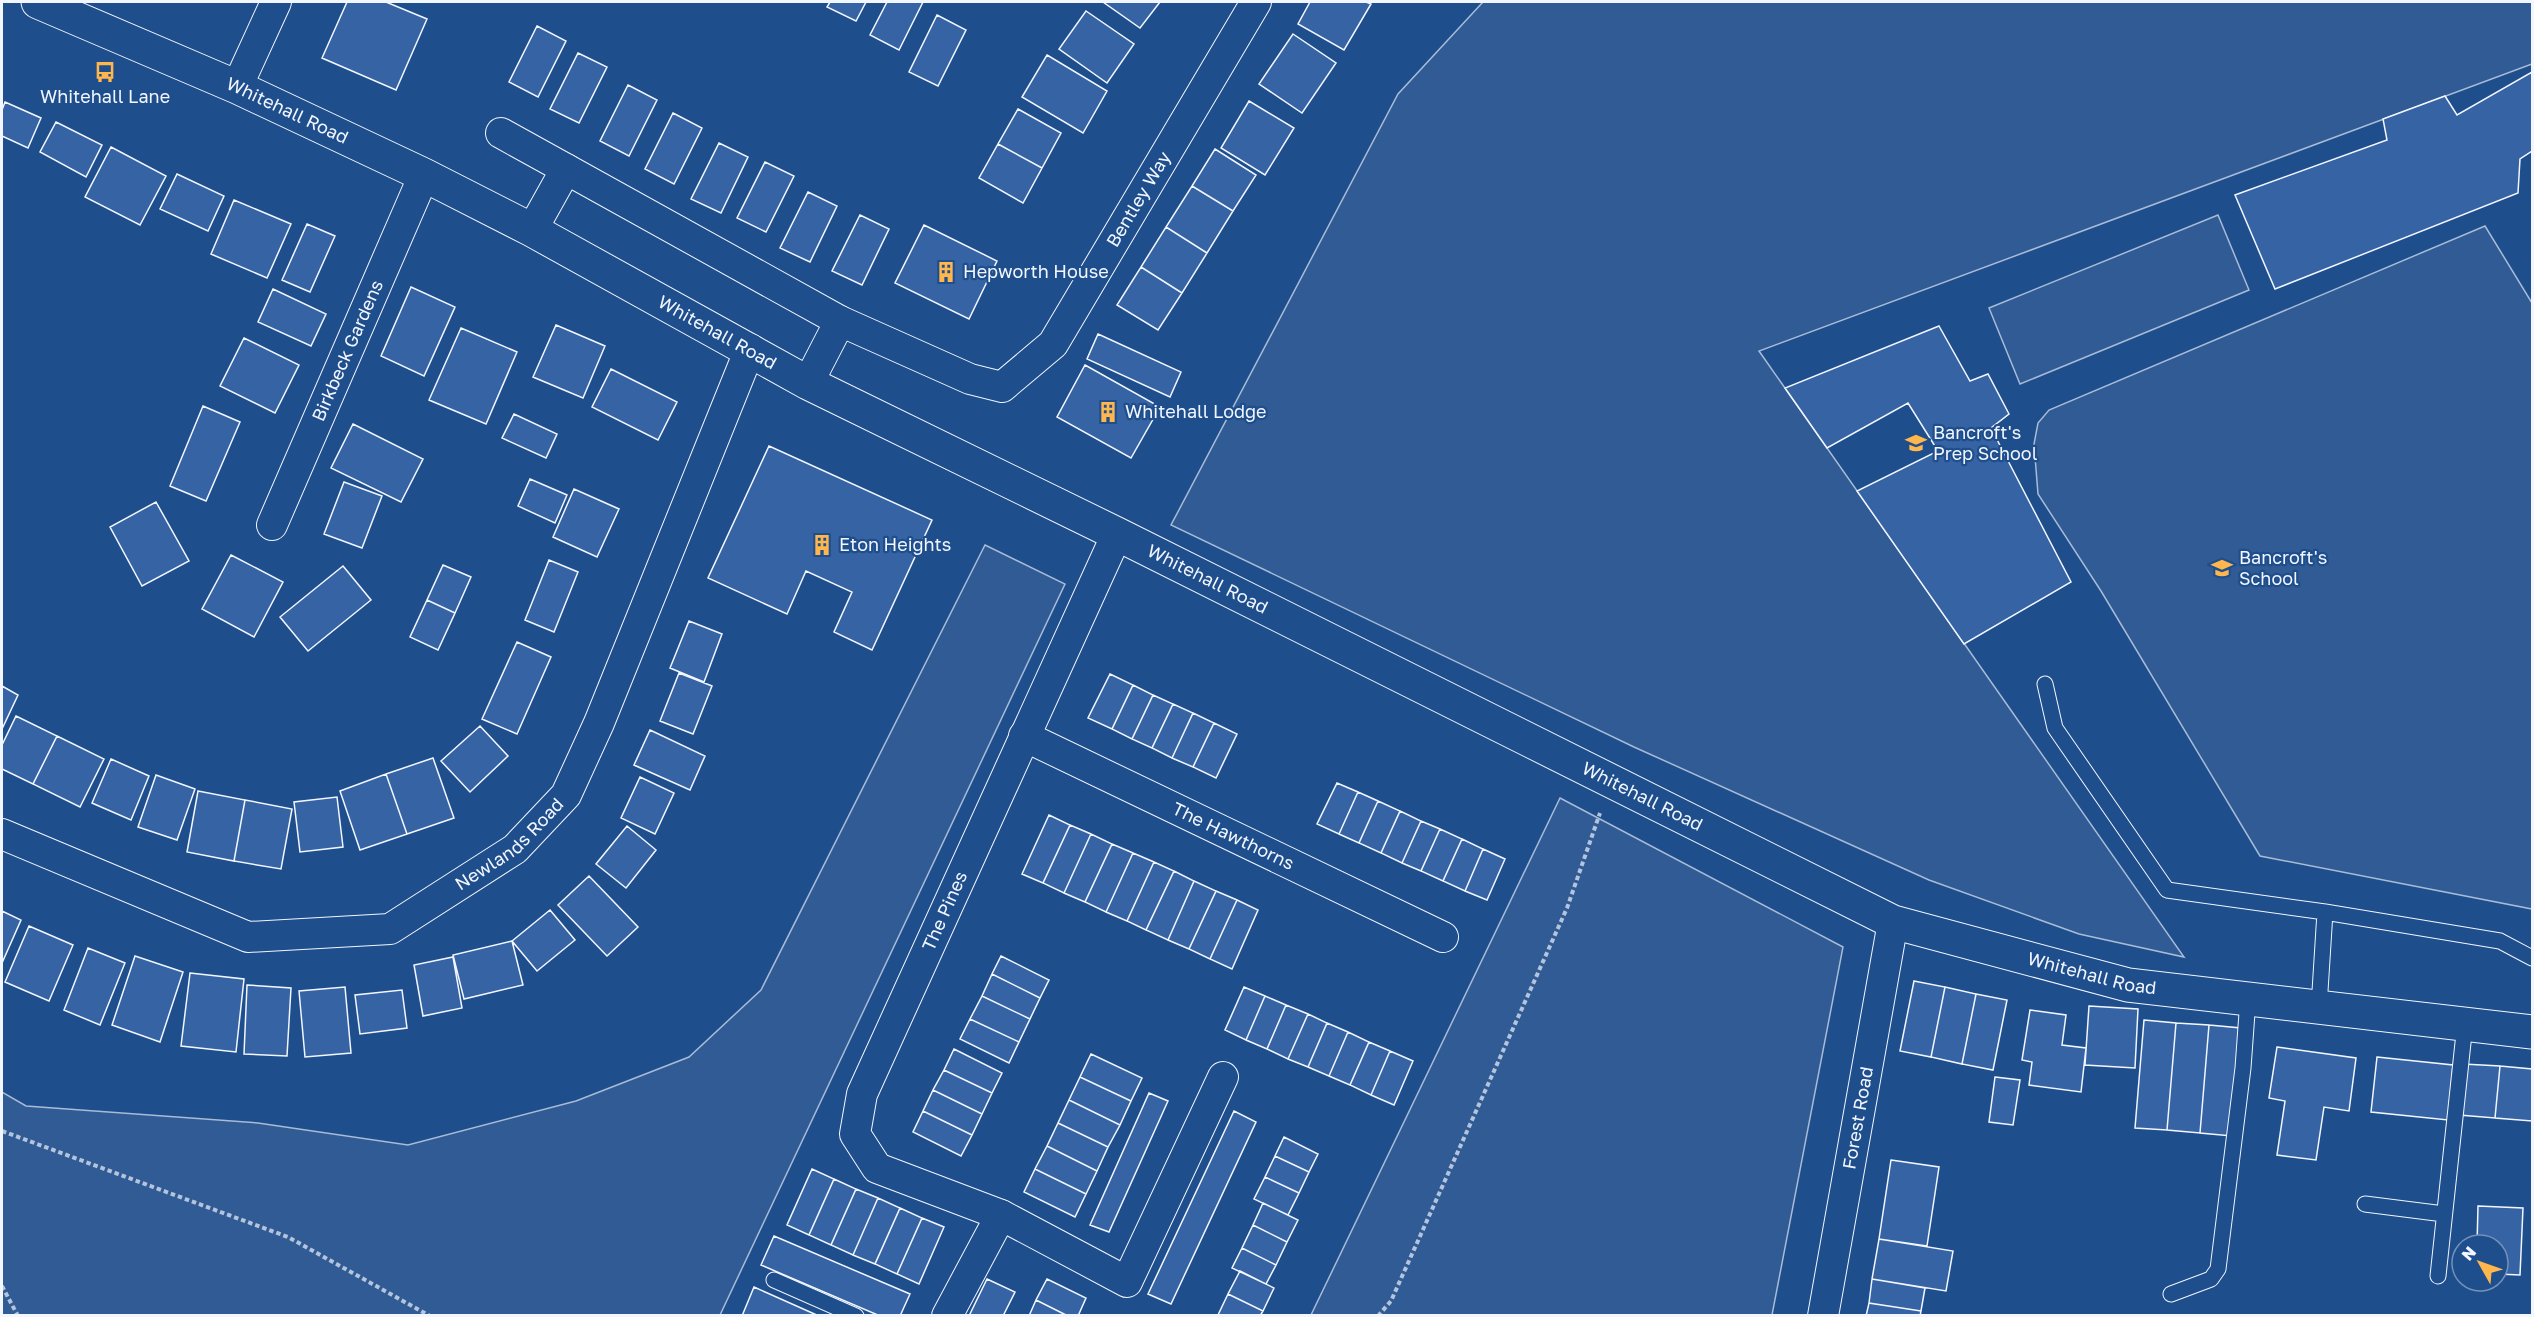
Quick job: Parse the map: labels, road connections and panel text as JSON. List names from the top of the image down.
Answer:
{
  "streets": {
    "main road": ["Whitehall Road"],
    "street": [
      "Bentley Way",
      "Birkbeck Gardens",
      "The Hawthorns",
      "Newlands Road",
      "The Pines",
      "Forest Road"
    ]
  },
  "crossings": [
    ["Whitehall Road", "Birkbeck Gardens"],
    ["Whitehall Road", "Newlands Road"],
    ["Whitehall Road", "The Pines"],
    ["Whitehall Road", "Forest Road"],
    ["The Hawthorns", "The Pines"]
  ],
  "places": {
    "bus stop": ["Whitehall Lane"],
    "building": ["Hepworth House", "Whitehall Lodge", "Eton Heights"],
    "school or university": ["Bancroft's Prep School", "Bancroft's School"]
  },
  "north": "top left"
}
